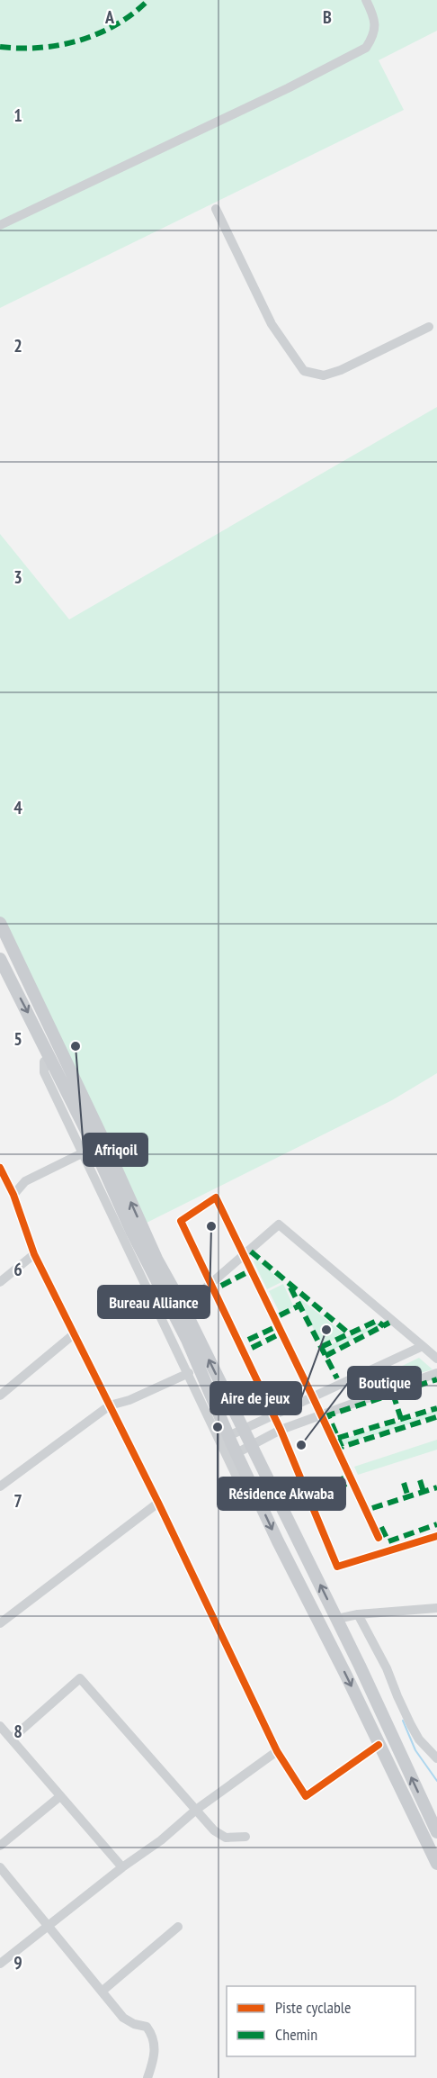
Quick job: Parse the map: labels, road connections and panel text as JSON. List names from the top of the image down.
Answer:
{
  "places": [
    "Afriqoil",
    "Bureau Alliance",
    "Aire de jeux",
    "Résidence Akwaba",
    "Boutique"
  ],
  "legend": ["Piste cyclable", "Chemin"],
  "grid": {
    "columns": ["A", "B"],
    "rows": [
      "1",
      "2",
      "3",
      "4",
      "5",
      "6",
      "7",
      "8",
      "9"
    ]
  }
}
